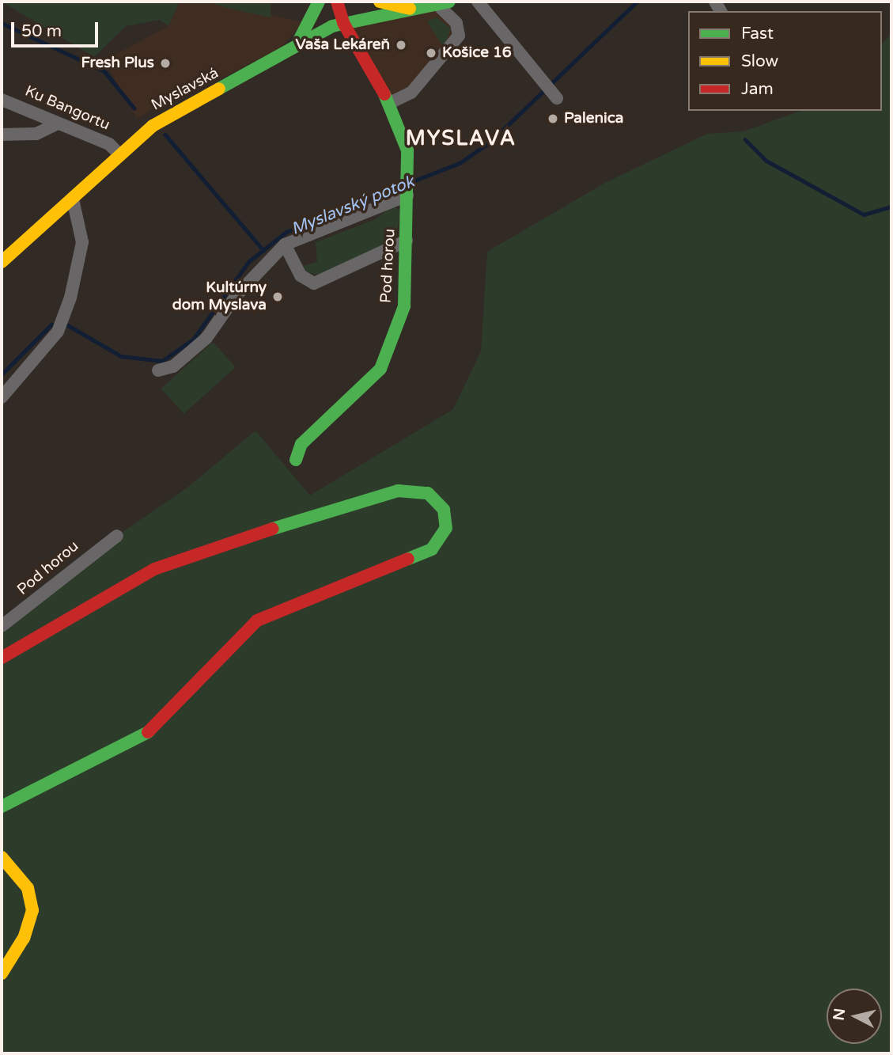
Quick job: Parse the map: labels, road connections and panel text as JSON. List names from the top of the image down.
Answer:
{
  "streets": {
    "street": ["Myslavská", "Ku Bangortu", "Pod horou"]
  },
  "crossings": [
    ["Myslavská", "Ku Bangortu"],
    ["Myslavská", "Pod horou"]
  ],
  "districts": ["MYSLAVA"],
  "water": ["Myslavský potok"],
  "places": [
    "Vaša Lekáreň",
    "Košice 16",
    "Fresh Plus",
    "Palenica",
    "Kultúrny dom Myslava"
  ],
  "legend": ["Fast", "Slow", "Jam"],
  "scale_bar": "50 m",
  "north": "left"
}
